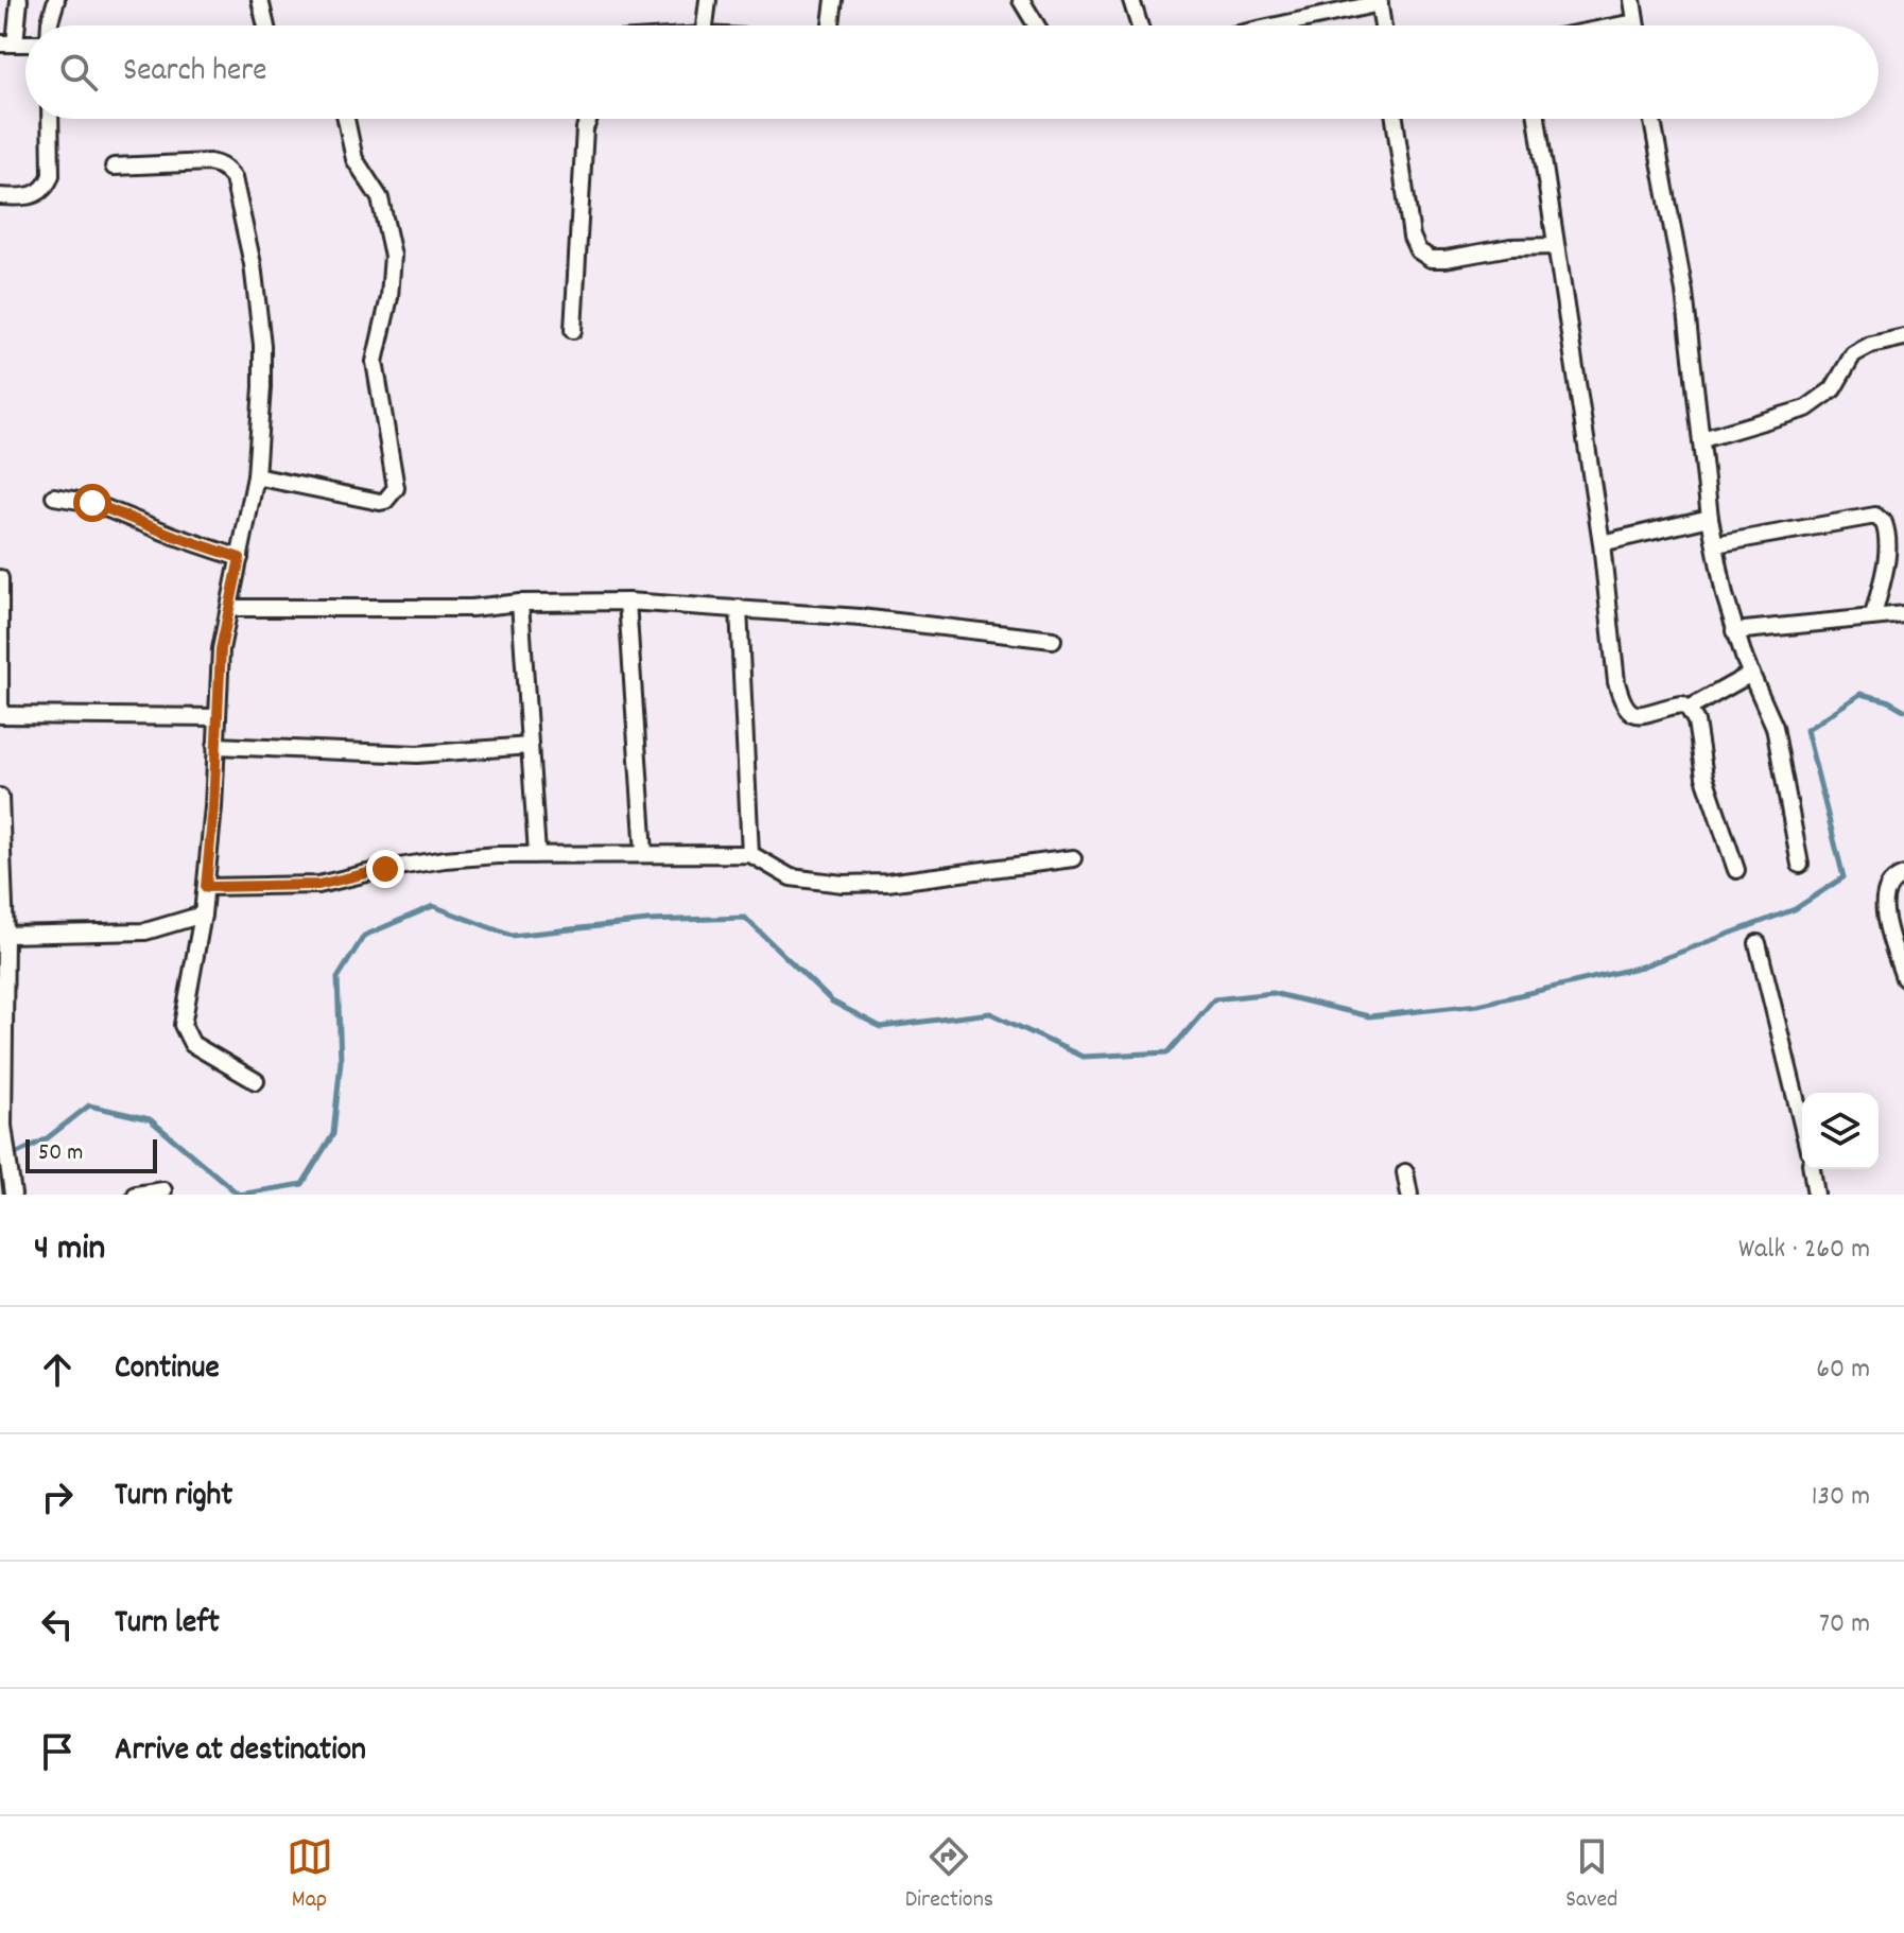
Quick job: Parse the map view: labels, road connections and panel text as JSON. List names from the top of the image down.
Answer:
{
  "scale_bar": "50 m",
  "page": {
    "search": "Search here",
    "scale": "50 m",
    "heading": ["4 min", "Walk · 260 m"],
    "list": [
      ["Continue", "60 m"],
      ["Turn right", "130 m"],
      ["Turn left", "70 m"],
      "Arrive at destination"
    ],
    "nav": ["Map", "Directions", "Saved"]
  }
}
